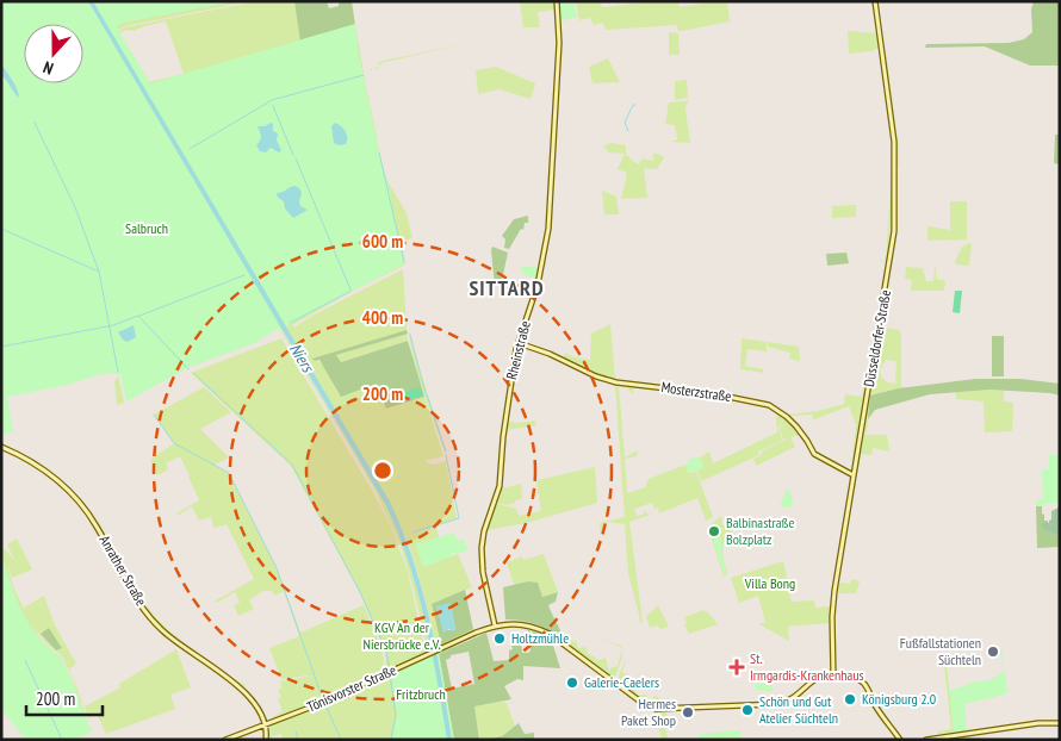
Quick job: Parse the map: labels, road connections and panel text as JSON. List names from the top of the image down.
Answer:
{
  "streets": {
    "main road": [
      "Düsseldorfer Straße",
      "Rheinstraße",
      "Mosterzstraße",
      "Anrather Straße",
      "Tönisvorster Straße"
    ]
  },
  "crossings": [
    ["Düsseldorfer Straße", "Mosterzstraße"],
    ["Düsseldorfer Straße", "Tönisvorster Straße"],
    ["Rheinstraße", "Mosterzstraße"],
    ["Rheinstraße", "Tönisvorster Straße"],
    ["Anrather Straße", "Tönisvorster Straße"]
  ],
  "districts": ["SITTARD"],
  "water": ["Niers"],
  "parks": [
    "Salbruch",
    "Villa Bong",
    "KGV An der Niersbrücke e.V.",
    "Fritzbruch"
  ],
  "places": {
    "other": [
      "Balbinastraße Bolzplatz",
      "Holtzmühle",
      "Fußfallstationen Süchteln",
      "Galerie-Caelers",
      "Königsburg 2.0",
      "Schön und Gut Atelier Süchteln",
      "Hermes Paket Shop"
    ],
    "health": ["St. Irmgardis-Krankenhaus"]
  },
  "scale_bar": "200 m",
  "north": "bottom",
  "rings": ["600 m", "400 m", "200 m"]
}
